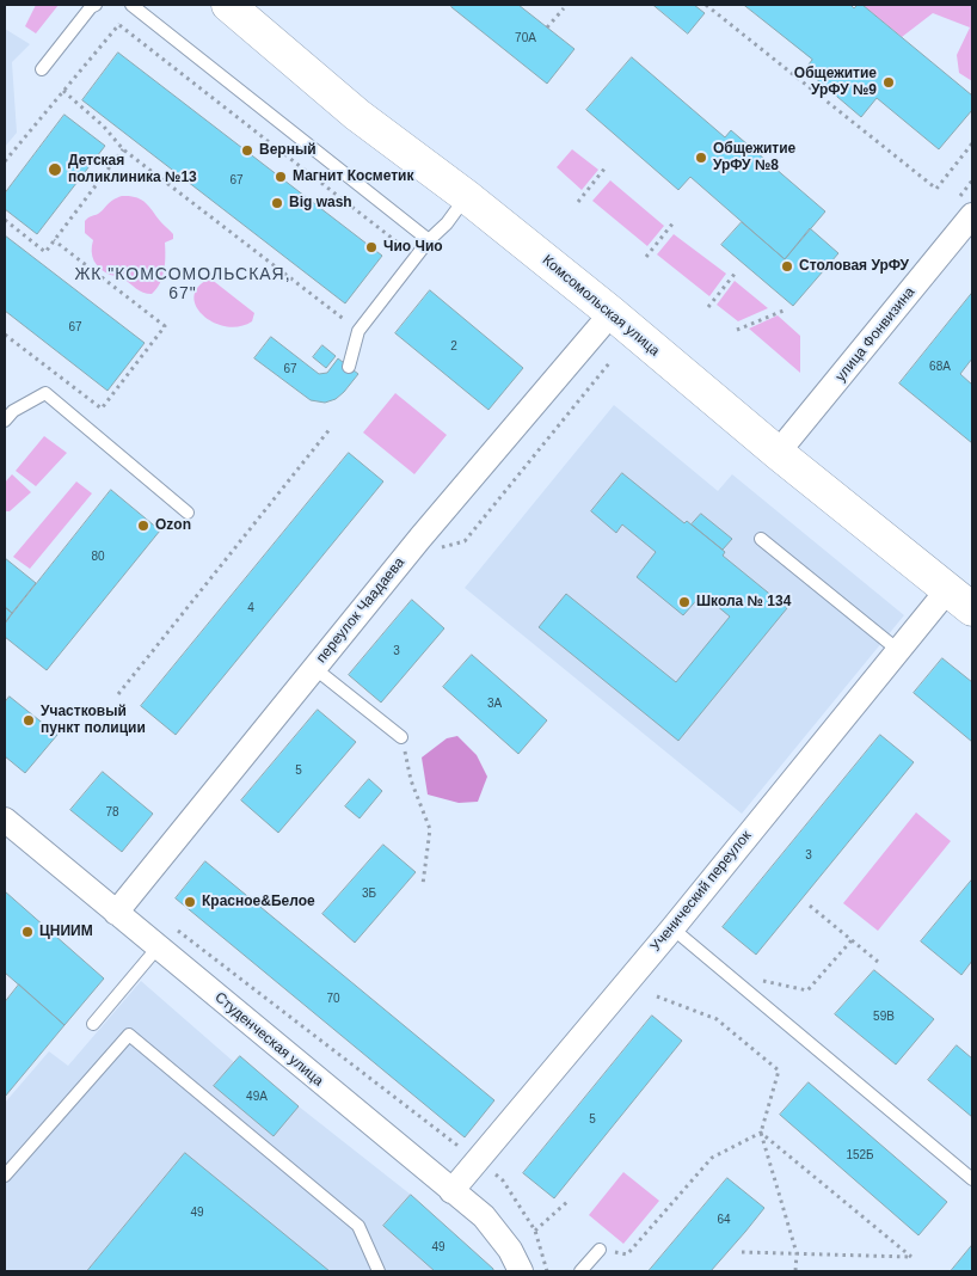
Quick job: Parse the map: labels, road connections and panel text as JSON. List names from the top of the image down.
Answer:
{
  "streets": {
    "main road": ["Комсомольская улица"],
    "street": [
      "улица Фонвизина",
      "переулок Чаадаева",
      "Ученический переулок",
      "Студенческая улица"
    ]
  },
  "crossings": [
    ["Комсомольская улица", "улица Фонвизина"],
    ["Комсомольская улица", "переулок Чаадаева"],
    ["Комсомольская улица", "Ученический переулок"],
    ["переулок Чаадаева", "Студенческая улица"],
    ["Ученический переулок", "Студенческая улица"]
  ],
  "districts": ["ЖК \"КОМСОМОЛЬСКАЯ, 67\""],
  "places": [
    "Общежитие УрФУ №9",
    "Верный",
    "Общежитие УрФУ №8",
    "Детская поликлиника №13",
    "Магнит Косметик",
    "Big wash",
    "Чио Чио",
    "Столовая УрФУ",
    "Ozon",
    "Школа № 134",
    "Участковый пункт полиции",
    "Красное&Белое",
    "ЦНИИМ"
  ],
  "house_numbers": [
    "70А",
    "67",
    "67",
    "2",
    "68А",
    "67",
    "80",
    "4",
    "3",
    "3А",
    "5",
    "78",
    "3",
    "3Б",
    "70",
    "59В",
    "49А",
    "5",
    "152Б",
    "49",
    "64",
    "49"
  ]
}
